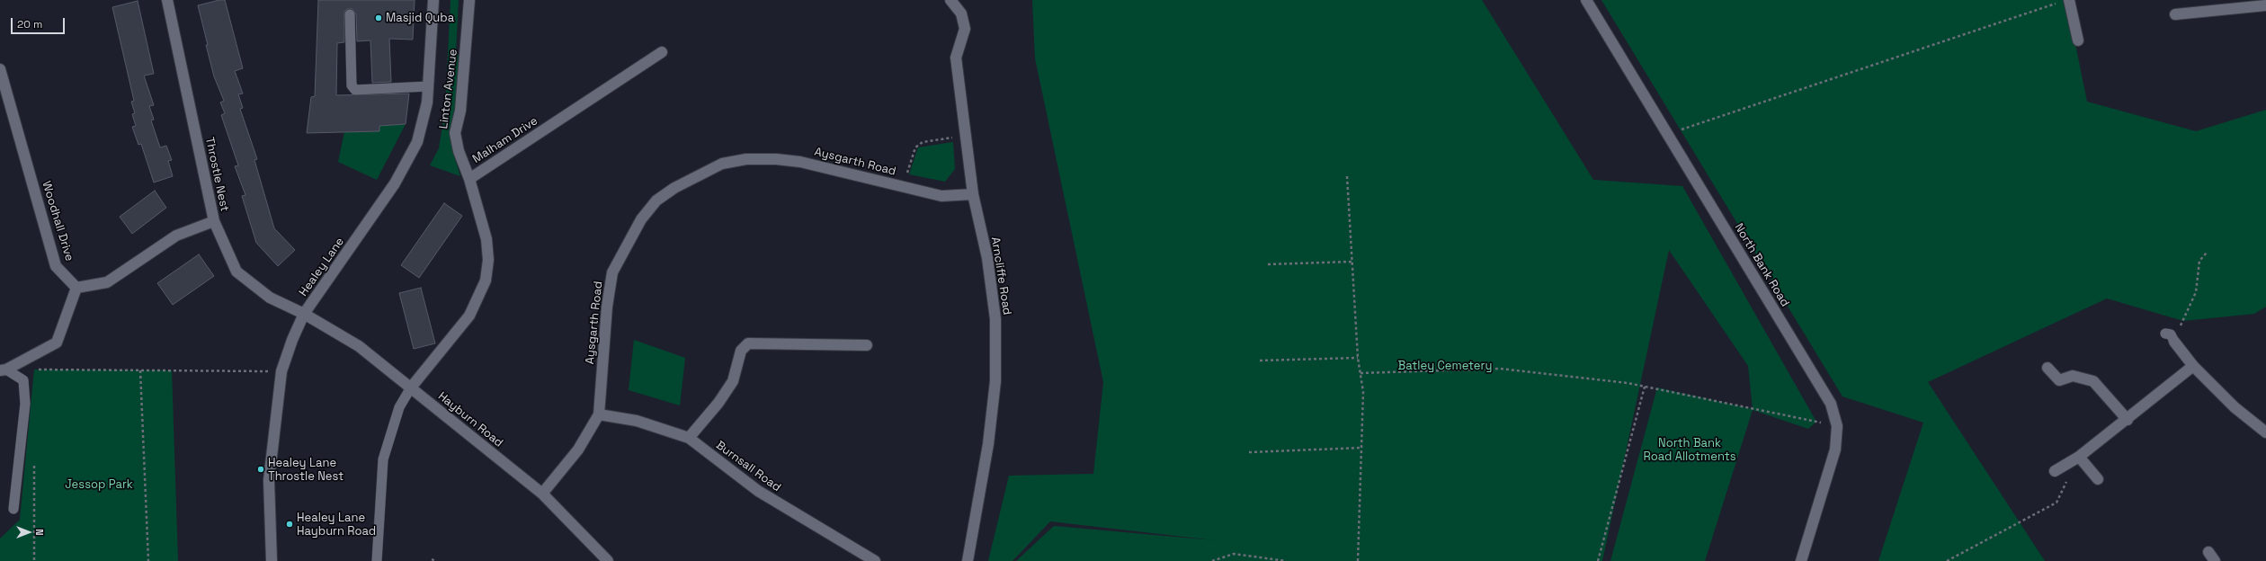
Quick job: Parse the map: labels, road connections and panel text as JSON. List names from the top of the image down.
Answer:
{
  "streets": {
    "street": [
      "Linton Avenue",
      "Malham Drive",
      "Aysgarth Road",
      "Throstle Nest",
      "Woodhall Drive",
      "North Bank Road",
      "Healey Lane",
      "Arncliffe Road",
      "Hayburn Road",
      "Burnsall Road"
    ]
  },
  "crossings": [
    ["Linton Avenue", "Malham Drive"],
    ["Malham Drive", "Hayburn Road"],
    ["Aysgarth Road", "Arncliffe Road"],
    ["Aysgarth Road", "Hayburn Road"],
    ["Aysgarth Road", "Burnsall Road"],
    ["Throstle Nest", "Healey Lane"],
    ["Throstle Nest", "Hayburn Road"],
    ["Healey Lane", "Hayburn Road"]
  ],
  "parks": ["Batley Cemetery", "North Bank Road Allotments", "Jessop Park"],
  "places": ["Masjid Quba", "Healey Lane Throstle Nest", "Healey Lane Hayburn Road"],
  "scale_bar": "20 m",
  "north": "right"
}
